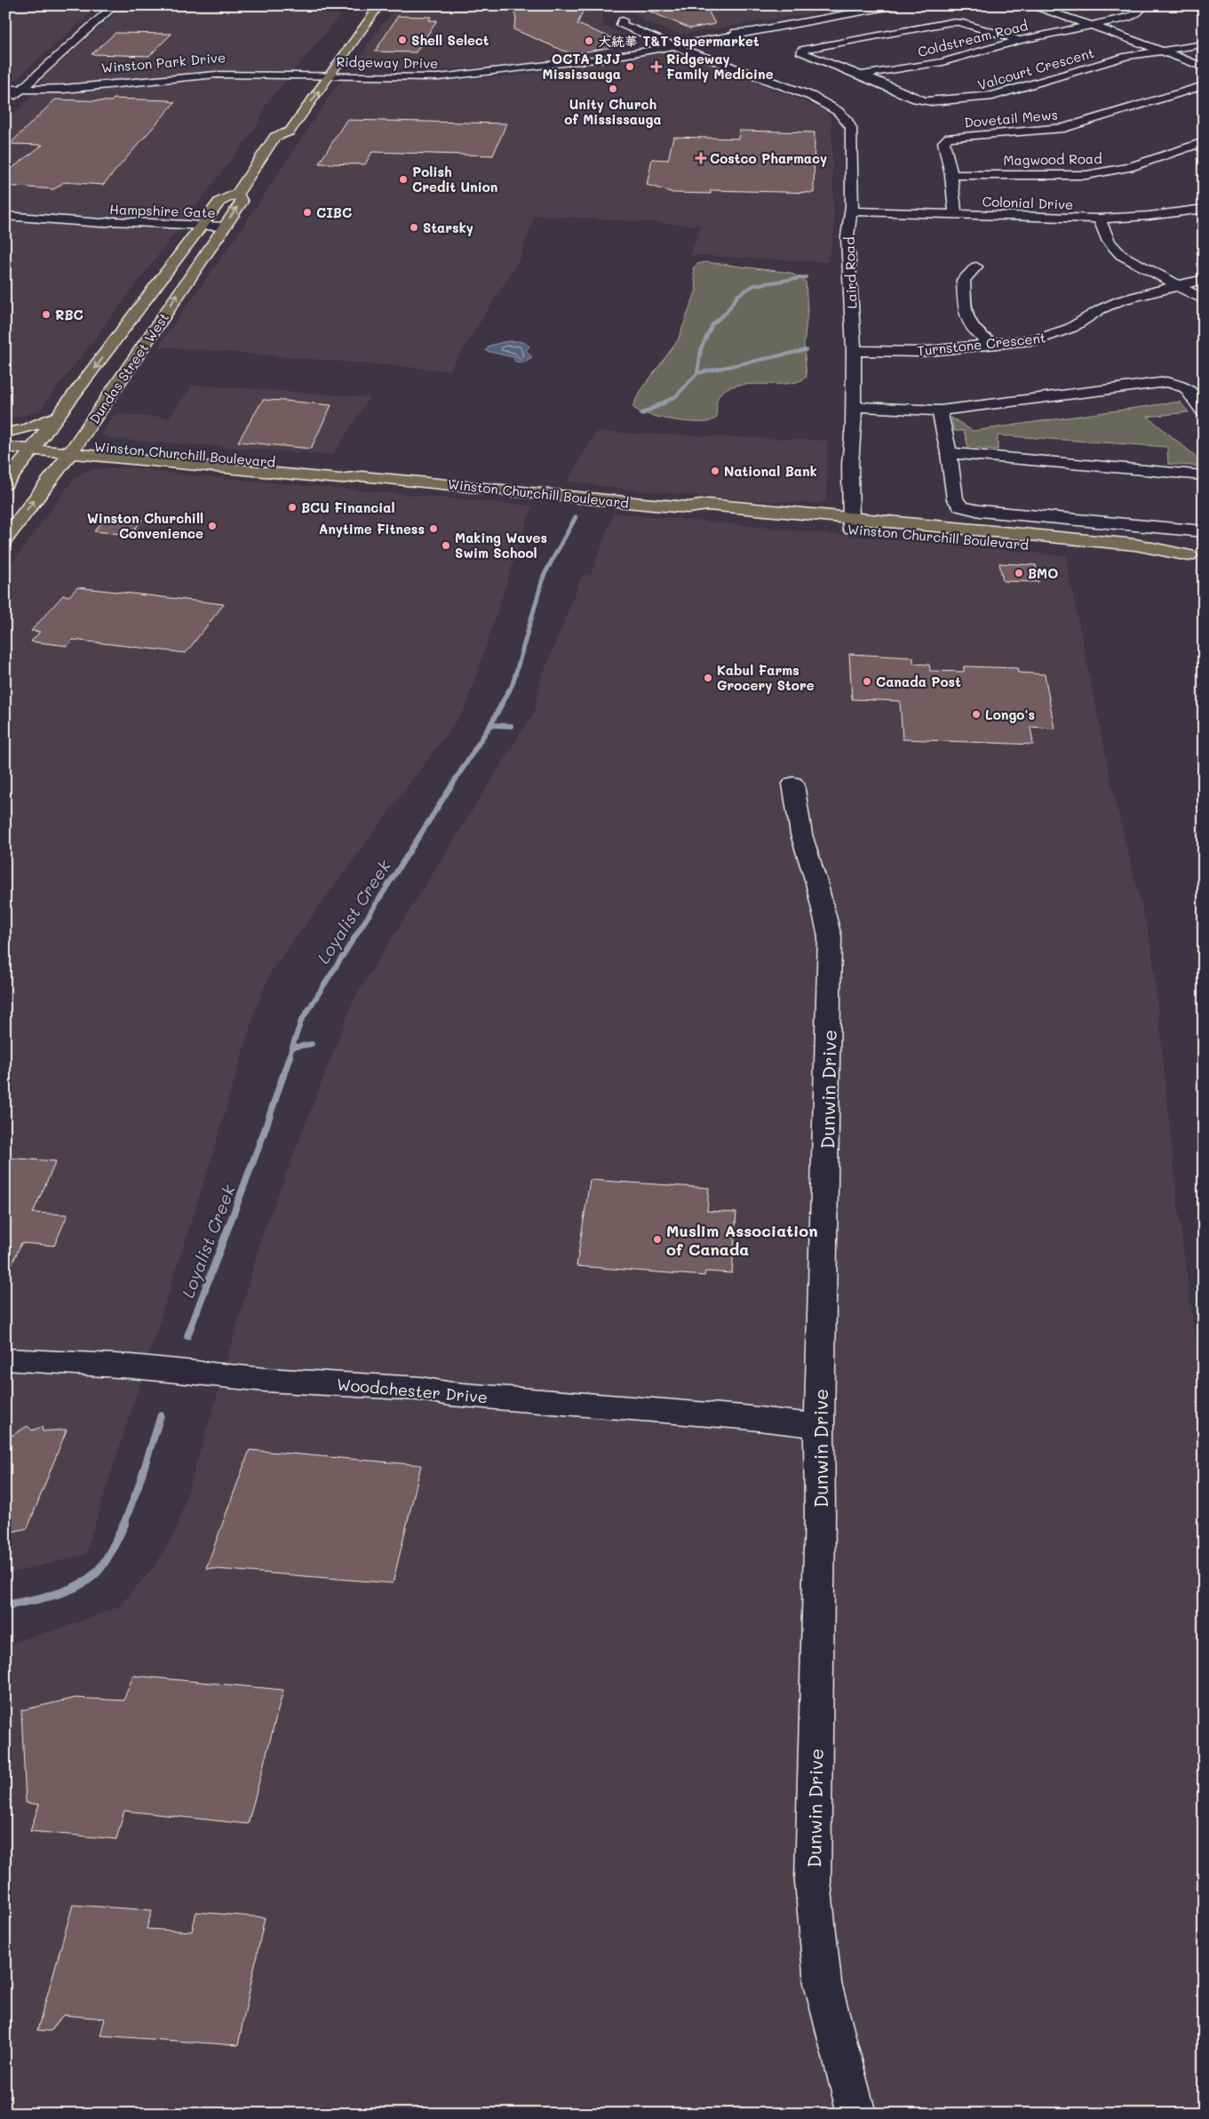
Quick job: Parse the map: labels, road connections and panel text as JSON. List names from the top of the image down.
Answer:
{
  "streets": {
    "main road": ["Dundas Street West", "Winston Churchill Boulevard"],
    "street": [
      "Coldstream Road",
      "Winston Park Drive",
      "Ridgeway Drive",
      "Valcourt Crescent",
      "Dovetail Mews",
      "Magwood Road",
      "Colonial Drive",
      "Hampshire Gate",
      "Laird Road",
      "Turnstone Crescent",
      "Dunwin Drive",
      "Woodchester Drive"
    ]
  },
  "crossings": [
    ["Coldstream Road", "Valcourt Crescent"],
    ["Winston Park Drive", "Ridgeway Drive"],
    ["Winston Park Drive", "Dundas Street West"],
    ["Ridgeway Drive", "Laird Road"],
    ["Ridgeway Drive", "Dundas Street West"],
    ["Dovetail Mews", "Magwood Road"],
    ["Dovetail Mews", "Colonial Drive"],
    ["Colonial Drive", "Laird Road"],
    ["Hampshire Gate", "Dundas Street West"],
    ["Laird Road", "Turnstone Crescent"],
    ["Laird Road", "Winston Churchill Boulevard"],
    ["Dundas Street West", "Winston Churchill Boulevard"],
    ["Dunwin Drive", "Woodchester Drive"]
  ],
  "water": ["Loyalist Creek"],
  "places": {
    "other": [
      "Shell Select",
      "大統華 T&T Supermarket",
      "OCTA BJJ Mississauga",
      "Unity Church of Mississauga",
      "Polish Credit Union",
      "CIBC",
      "Starsky",
      "RBC",
      "National Bank",
      "BCU Financial",
      "Winston Churchill Convenience",
      "Anytime Fitness",
      "Making Waves Swim School",
      "BMO",
      "Kabul Farms Grocery Store",
      "Canada Post",
      "Longo's",
      "Muslim Association of Canada"
    ],
    "health": ["Ridgeway Family Medicine", "Costco Pharmacy"]
  }
}
